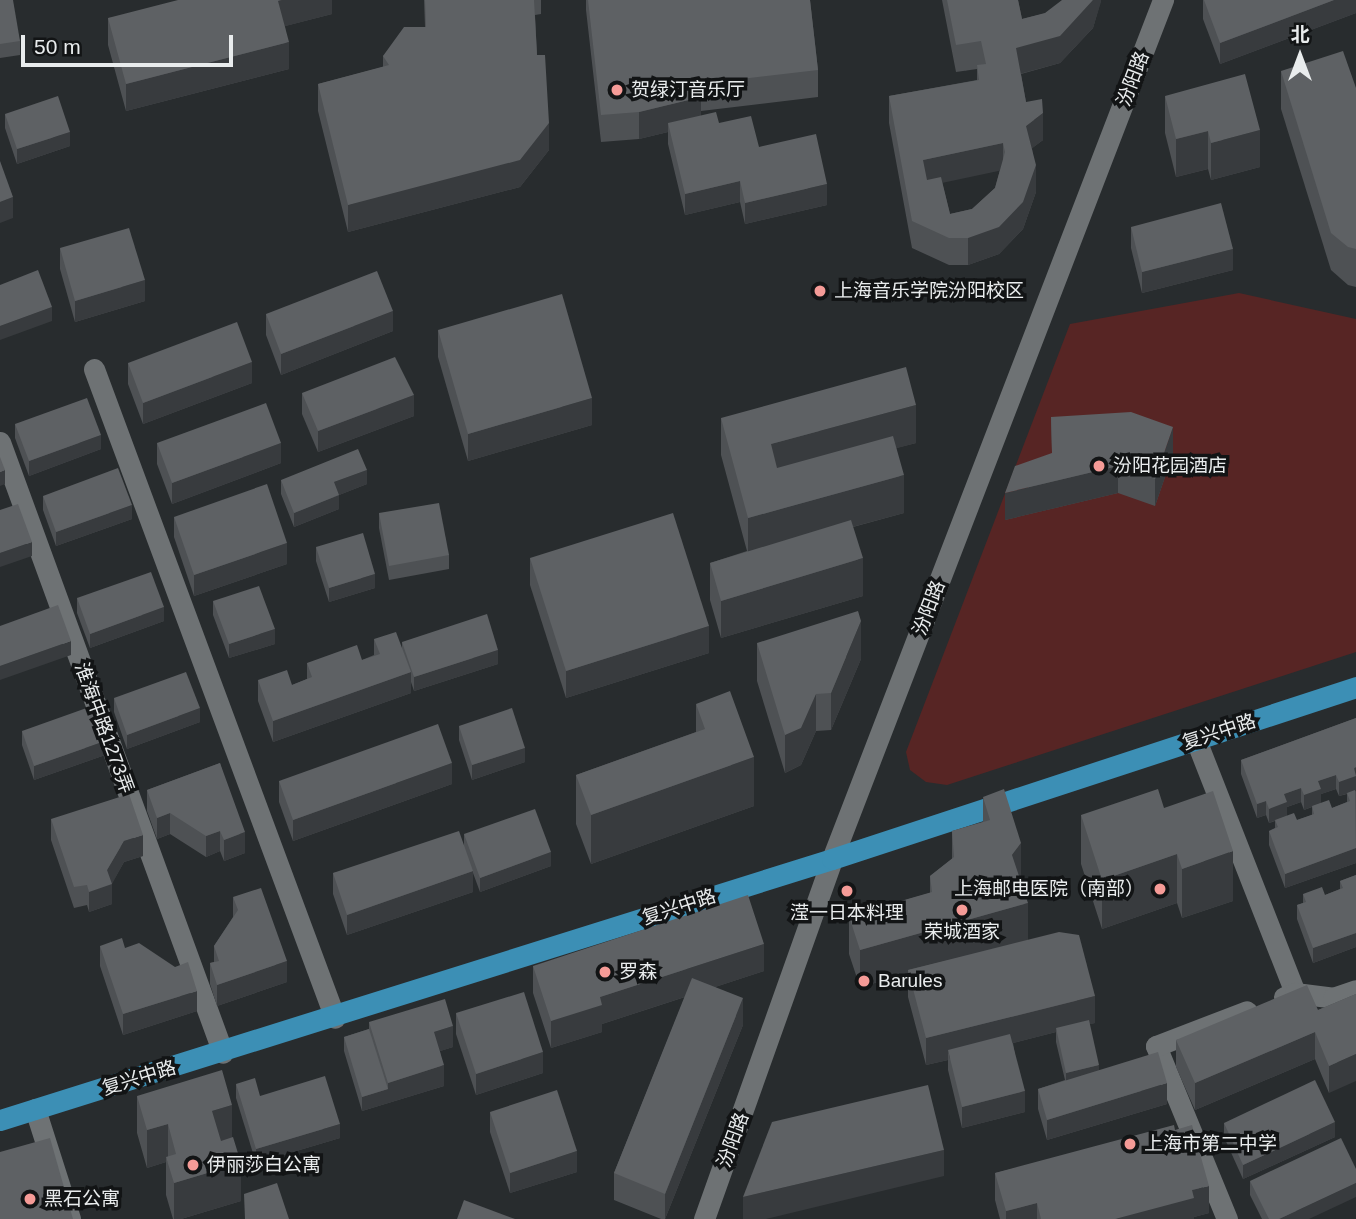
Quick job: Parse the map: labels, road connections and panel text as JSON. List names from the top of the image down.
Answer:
{
  "streets": {
    "main road": ["复兴中路"],
    "street": ["汾阳路", "淮海中路1273弄"]
  },
  "crossings": [
    ["汾阳路", "复兴中路"],
    ["淮海中路1273弄", "复兴中路"]
  ],
  "places": [
    "贺绿汀音乐厅",
    "上海音乐学院汾阳校区",
    "汾阳花园酒店",
    "上海邮电医院（南部）",
    "滢一日本料理",
    "荣城酒家",
    "罗森",
    "Barules",
    "上海市第二中学",
    "伊丽莎白公寓",
    "黑石公寓"
  ],
  "scale_bar": "50 m",
  "north": "top"
}
